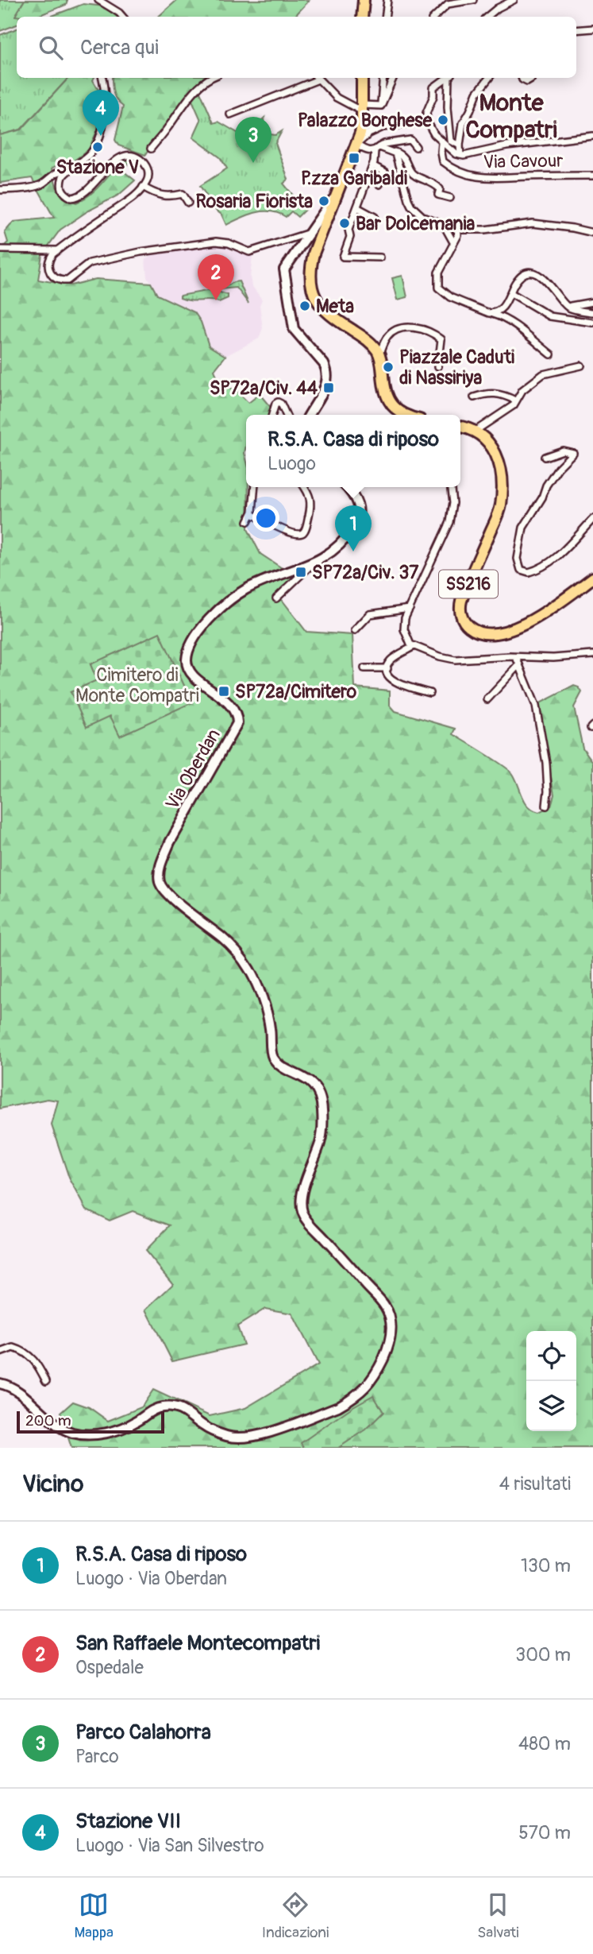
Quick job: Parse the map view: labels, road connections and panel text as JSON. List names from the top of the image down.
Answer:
{
  "streets": {
    "main road": ["SS216"],
    "street": ["Via Cavour", "Via Oberdan"]
  },
  "districts": ["Monte Compatri"],
  "parks": ["Cimitero di Monte Compatri"],
  "places": {
    "other": [
      "Palazzo Borghese",
      "Stazione V",
      "Rosaria Fiorista",
      "Bar Dolcemania",
      "Meta",
      "Piazzale Caduti di Nassiriya"
    ],
    "transit": [
      "P.zza Garibaldi",
      "SP72a/Civ. 44",
      "SP72a/Civ. 37",
      "SP72a/Cimitero"
    ]
  },
  "scale_bar": "200 m",
  "page": {
    "search": "Cerca qui",
    "pins": [
      "4",
      "3",
      "2",
      "1"
    ],
    "popup": ["R.S.A. Casa di riposo", "Luogo"],
    "scale": "200 m",
    "heading": ["Vicino", "4 risultati"],
    "list": [
      {
        "mark": "1",
        "name": "R.S.A. Casa di riposo",
        "note": "Luogo · Via Oberdan",
        "value": "130 m"
      },
      {
        "mark": "2",
        "name": "San Raffaele Montecompatri",
        "note": "Ospedale",
        "value": "300 m"
      },
      {
        "mark": "3",
        "name": "Parco Calahorra",
        "note": "Parco",
        "value": "480 m"
      },
      {
        "mark": "4",
        "name": "Stazione VII",
        "note": "Luogo · Via San Silvestro",
        "value": "570 m"
      }
    ],
    "nav": ["Mappa", "Indicazioni", "Salvati"]
  }
}
